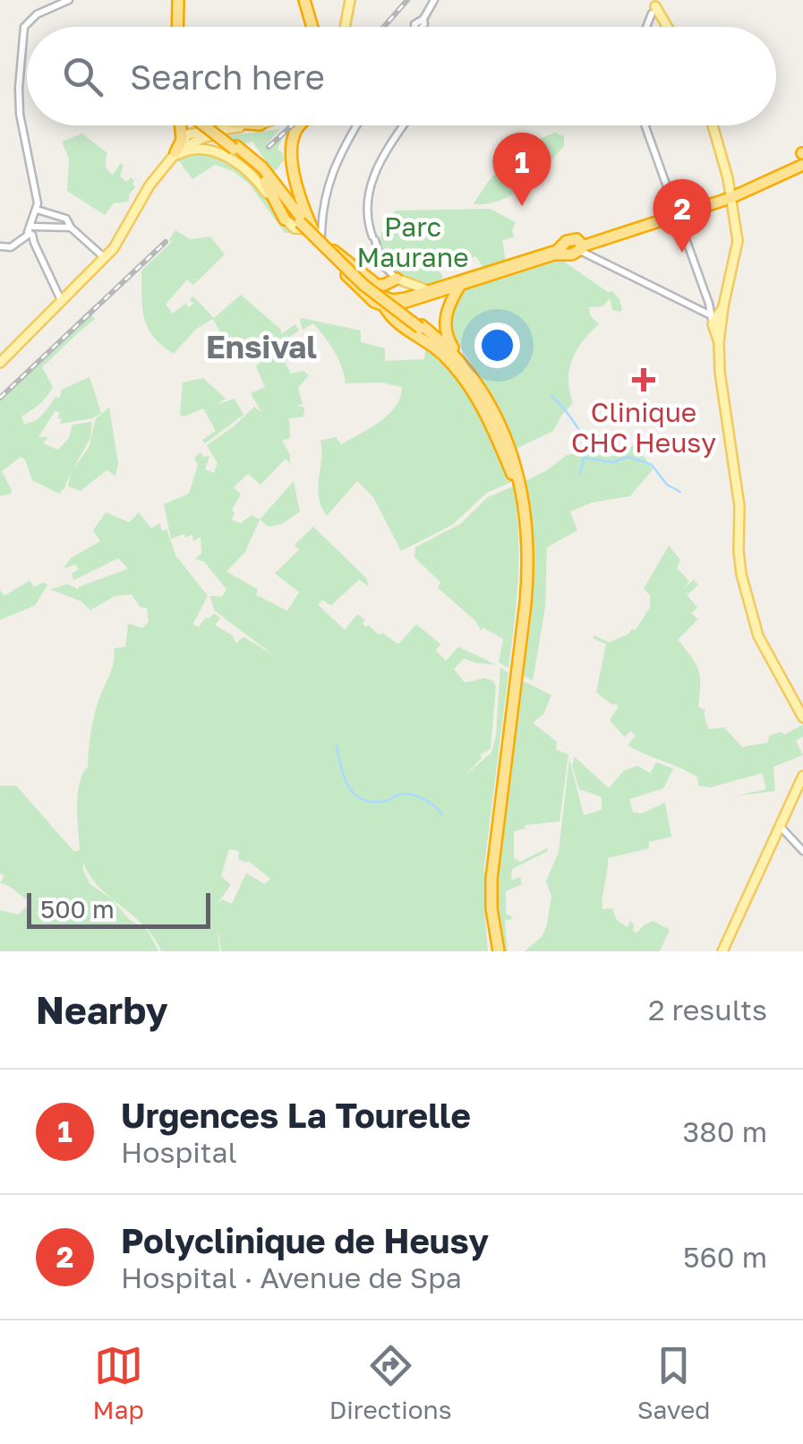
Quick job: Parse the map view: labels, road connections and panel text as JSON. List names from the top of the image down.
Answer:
{
  "districts": ["Ensival"],
  "parks": ["Parc Maurane"],
  "places": {
    "health": ["Clinique CHC Heusy"]
  },
  "scale_bar": "500 m",
  "page": {
    "search": "Search here",
    "pins": ["1", "2"],
    "scale": "500 m",
    "heading": ["Nearby", "2 results"],
    "list": [
      {
        "mark": "1",
        "name": "Urgences La Tourelle",
        "note": "Hospital",
        "value": "380 m"
      },
      {
        "mark": "2",
        "name": "Polyclinique de Heusy",
        "note": "Hospital · Avenue de Spa",
        "value": "560 m"
      }
    ],
    "nav": ["Map", "Directions", "Saved"]
  }
}
